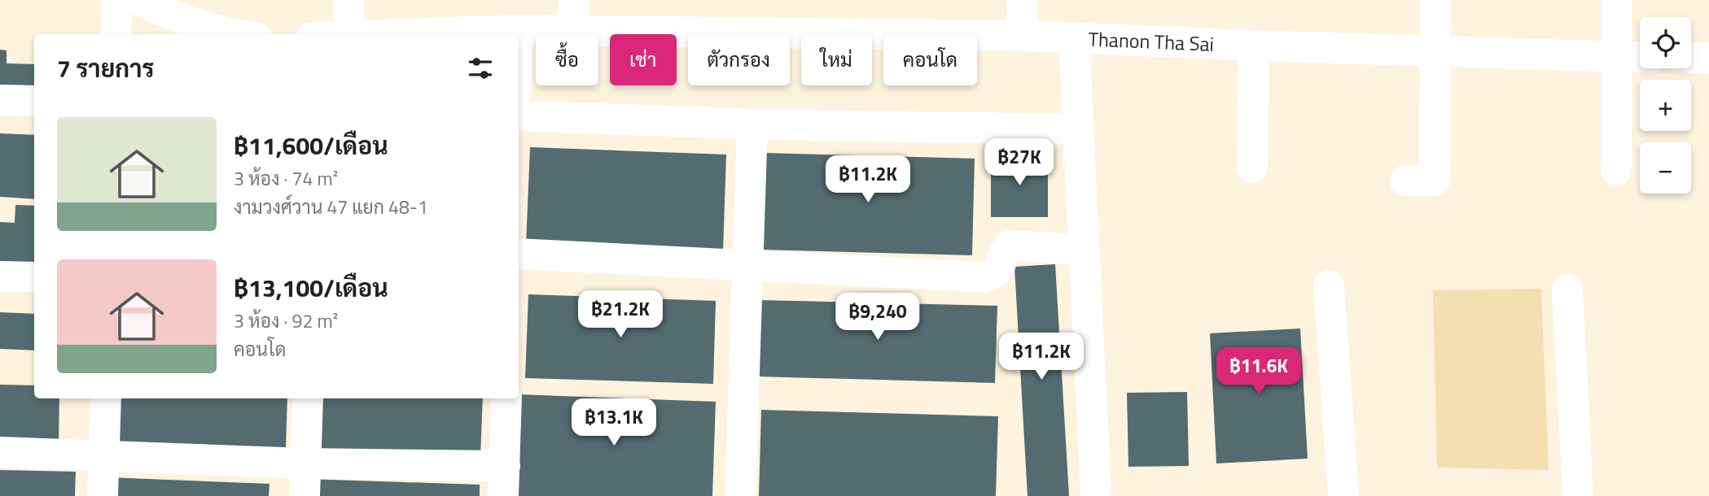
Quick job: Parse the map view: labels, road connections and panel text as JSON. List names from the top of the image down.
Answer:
{
  "streets": {
    "street": ["Thanon Tha Sai"]
  },
  "page": {
    "map_buttons": ["+", "−"],
    "chip": [
      "ซื้อ",
      "เช่า",
      "ตัวกรอง",
      "ใหม่",
      "คอนโด"
    ],
    "heading": "7 รายการ",
    "list": [
      {
        "name": "฿11,600/เดือน",
        "note": "3 ห้อง · 74 m² · งามวงศ์วาน 47 แยก 48-1"
      },
      {
        "name": "฿13,100/เดือน",
        "note": "3 ห้อง · 92 m² · คอนโด"
      }
    ],
    "price": [
      "฿27K",
      "฿11.2K",
      "฿21.2K",
      "฿9,240",
      "฿11.2K",
      "฿11.6K",
      "฿13.1K"
    ]
  }
}
